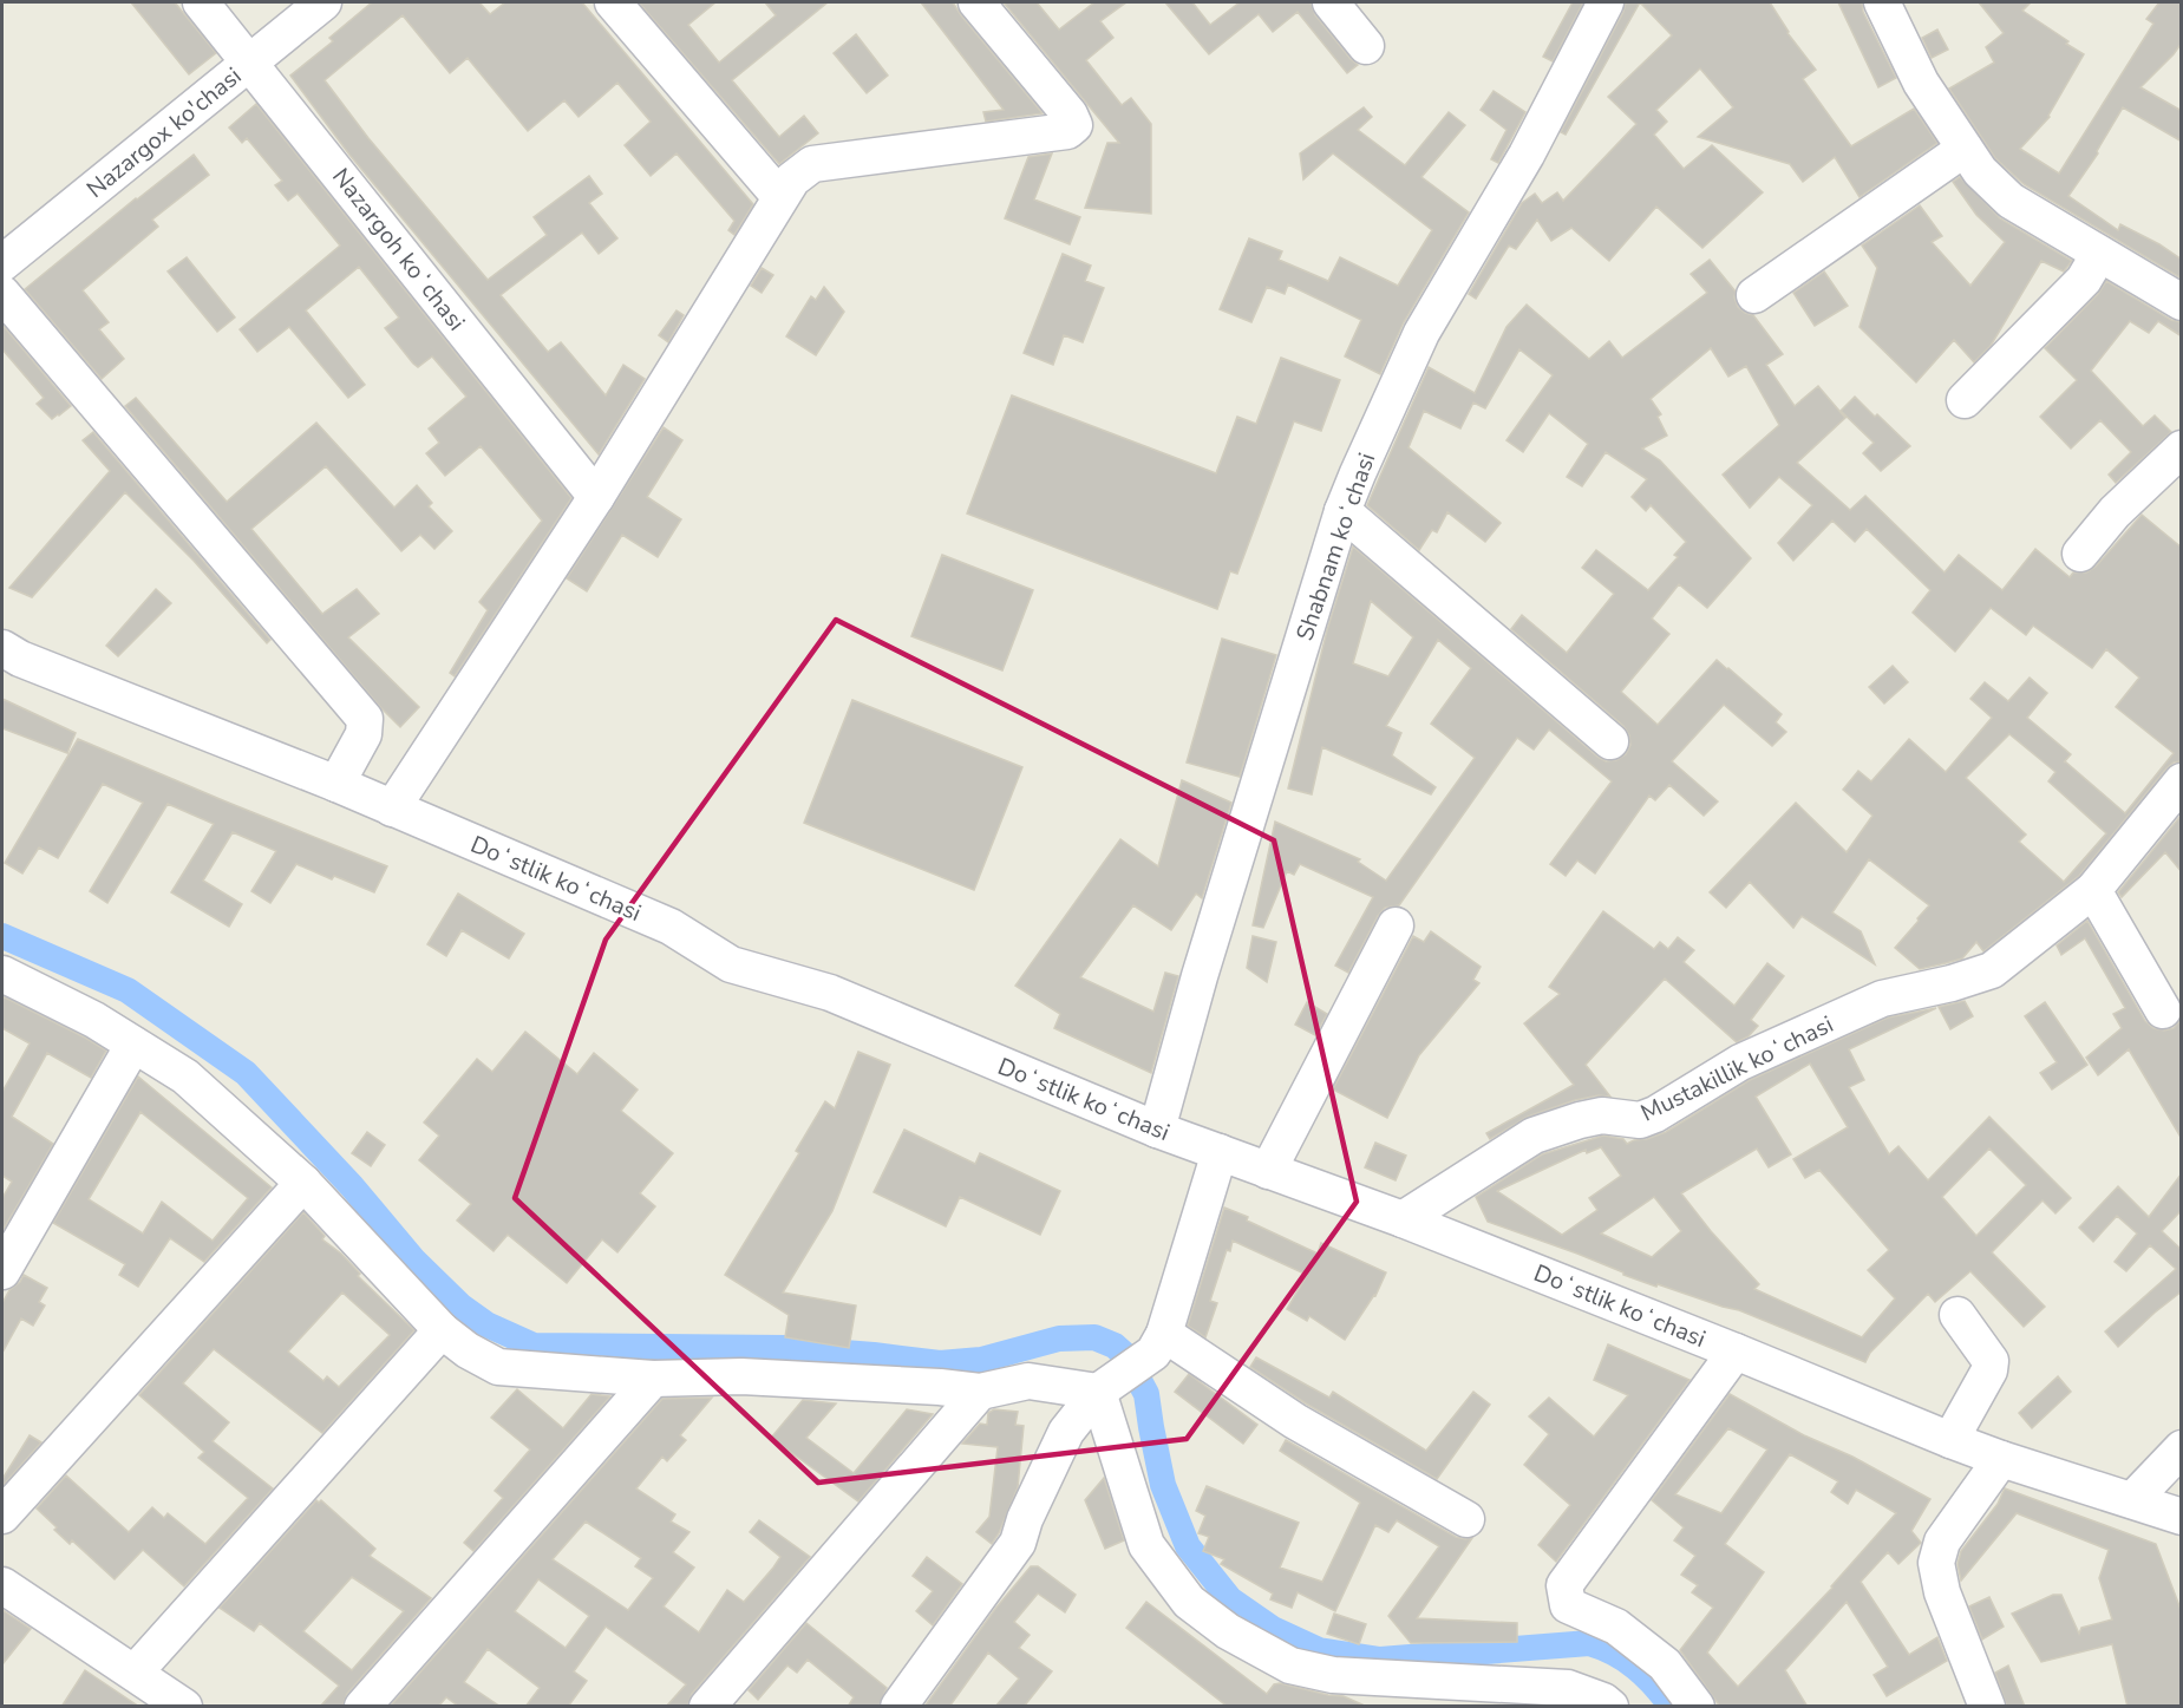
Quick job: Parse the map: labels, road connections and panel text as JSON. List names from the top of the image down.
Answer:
{
  "streets": {
    "street": [
      "Nazargox ko'chasi",
      "Nazargoh koʻchasi",
      "Shabnam koʻchasi",
      "Doʻstlik koʻchasi",
      "Mustakillik koʻchasi"
    ]
  },
  "crossings": [
    ["Nazargox ko'chasi", "Nazargoh koʻchasi"],
    ["Shabnam koʻchasi", "Doʻstlik koʻchasi"],
    ["Doʻstlik koʻchasi", "Mustakillik koʻchasi"]
  ]
}
